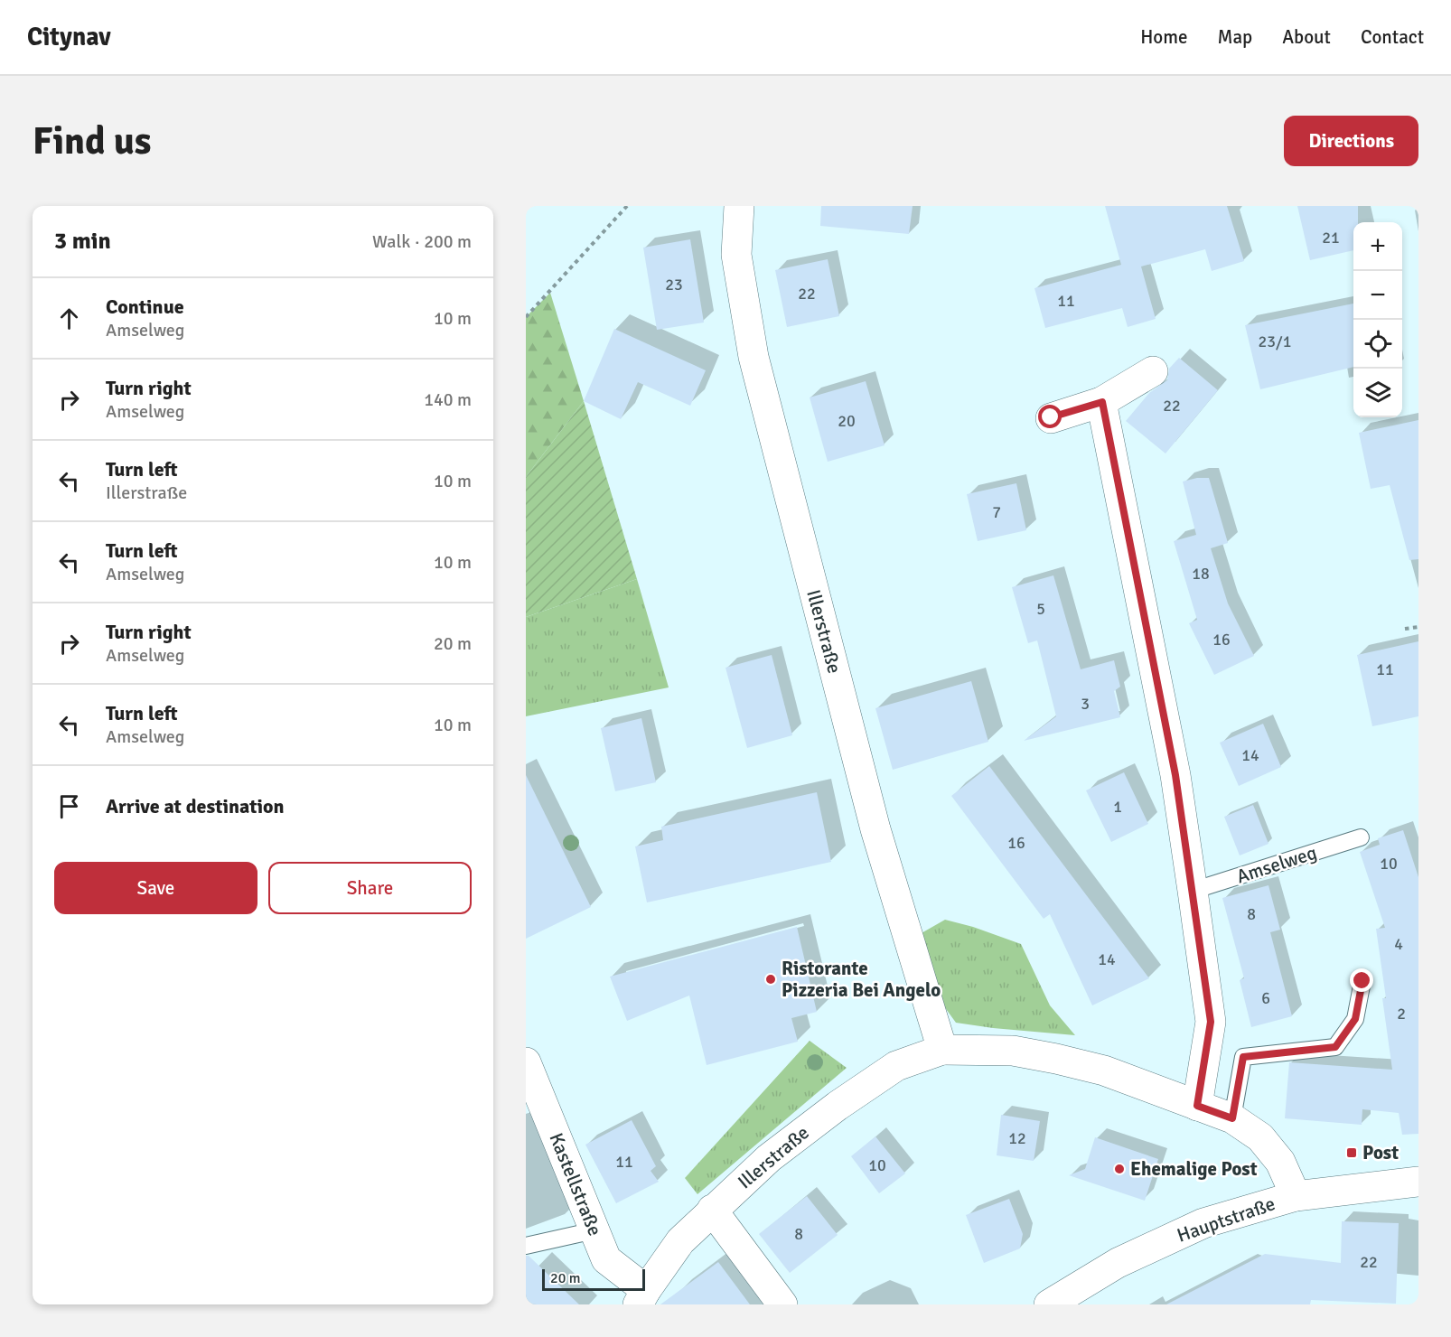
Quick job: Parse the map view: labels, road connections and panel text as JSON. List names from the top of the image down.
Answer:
{
  "streets": {
    "street": ["Illerstraße", "Kastellstraße", "Hauptstraße"],
    "lane": ["Amselweg"]
  },
  "crossings": [
    ["Illerstraße", "Kastellstraße"],
    ["Illerstraße", "Hauptstraße"]
  ],
  "places": {
    "other": ["Ristorante Pizzeria Bei Angelo", "Ehemalige Post"],
    "transit": ["Post"]
  },
  "house_numbers": [
    "21",
    "23",
    "22",
    "11",
    "23/1",
    "22",
    "20",
    "7",
    "18",
    "5",
    "16",
    "11",
    "3",
    "14",
    "1",
    "16",
    "10",
    "8",
    "4",
    "14",
    "6",
    "2",
    "12",
    "11",
    "10",
    "8",
    "22"
  ],
  "scale_bar": "20 m",
  "page": {
    "header": "Citynav",
    "nav": [
      "Home",
      "Map",
      "About",
      "Contact"
    ],
    "buttons": [
      "Directions",
      ["Save", "Share"]
    ],
    "title": "Find us",
    "heading": ["3 min", "Walk · 200 m"],
    "map_buttons": ["+", "−"],
    "list": [
      ["Continue", "Amselweg", "10 m"],
      ["Turn right", "Amselweg", "140 m"],
      ["Turn left", "Illerstraße", "10 m"],
      ["Turn left", "Amselweg", "10 m"],
      ["Turn right", "Amselweg", "20 m"],
      ["Turn left", "Amselweg", "10 m"],
      "Arrive at destination"
    ],
    "scale": "20 m"
  }
}
